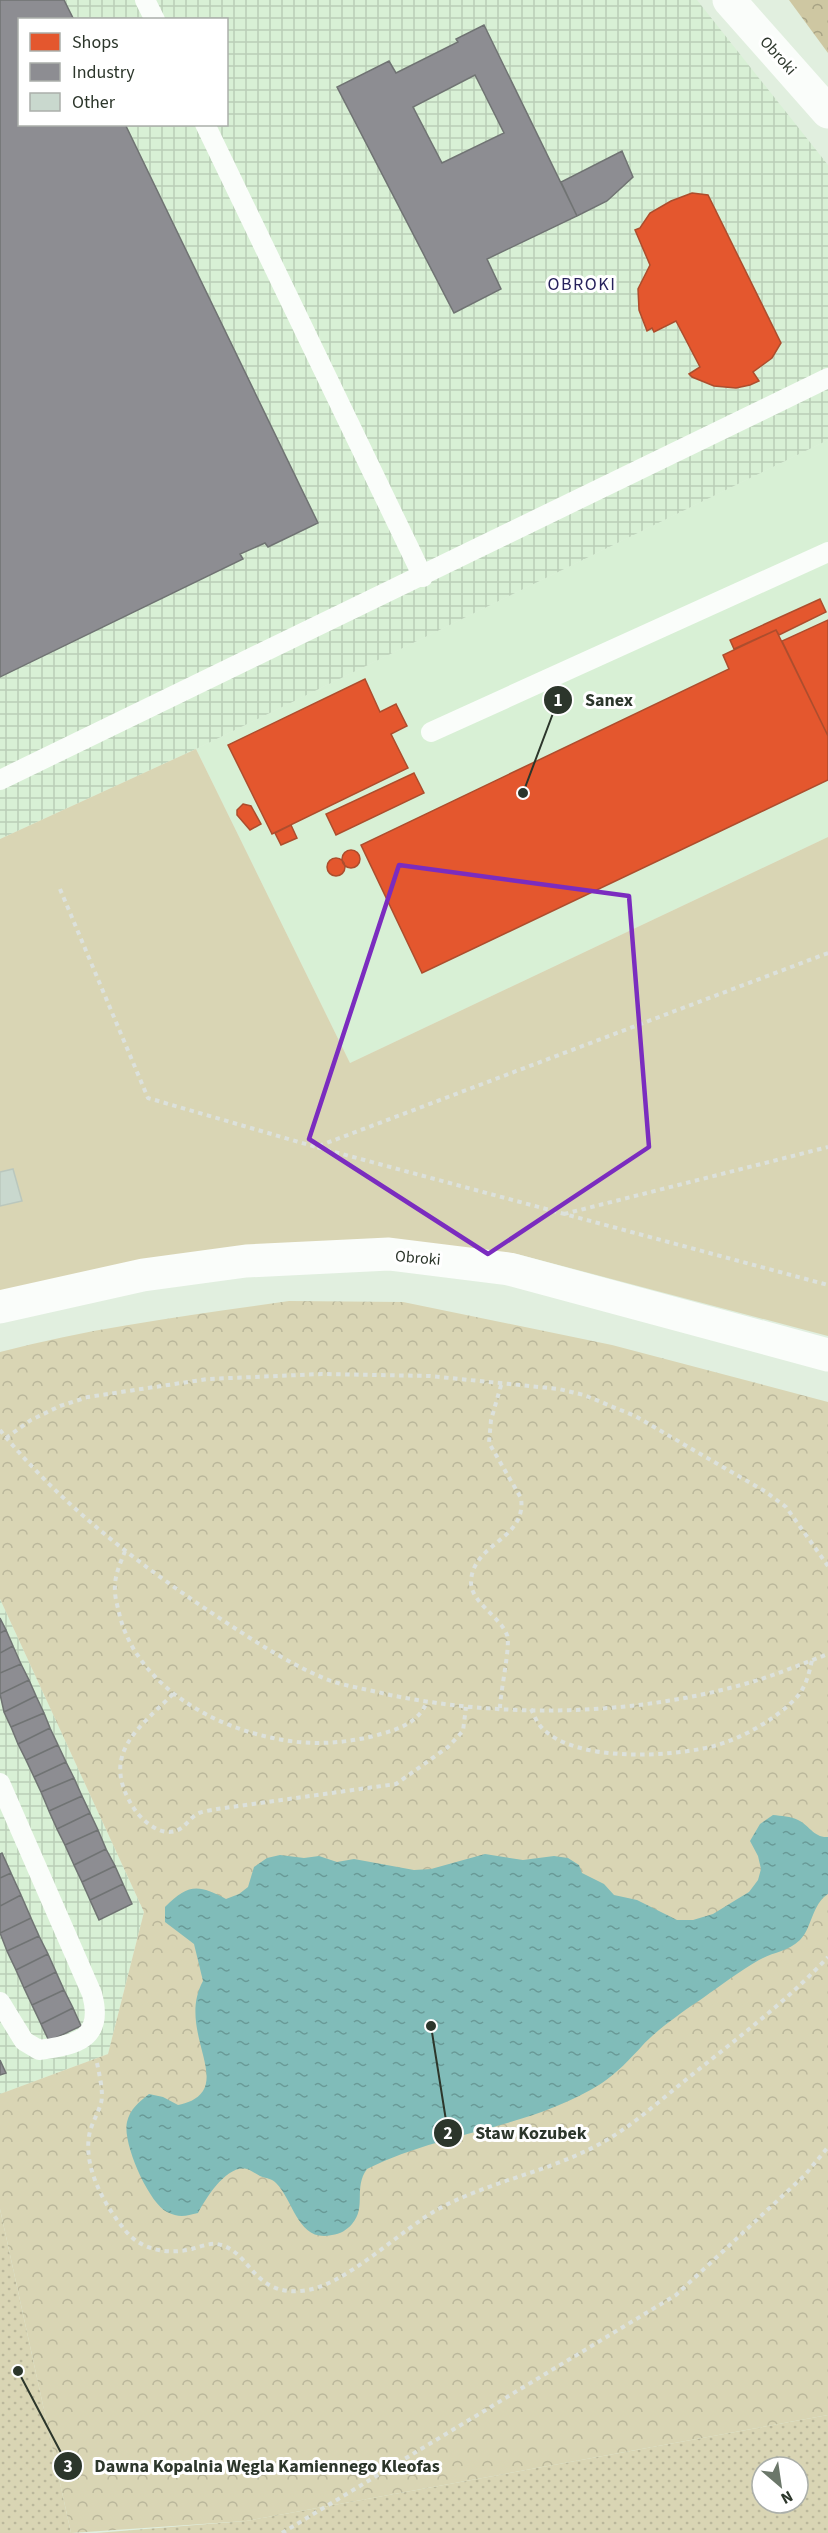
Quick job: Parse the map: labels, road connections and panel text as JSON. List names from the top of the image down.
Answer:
{
  "streets": {
    "street": ["Obroki"]
  },
  "districts": ["OBROKI"],
  "places": ["Sanex", "Staw Kozubek", "Dawna Kopalnia Węgla Kamiennego Kleofas"],
  "legend": ["Shops", "Industry", "Other"],
  "north": "bottom right"
}
